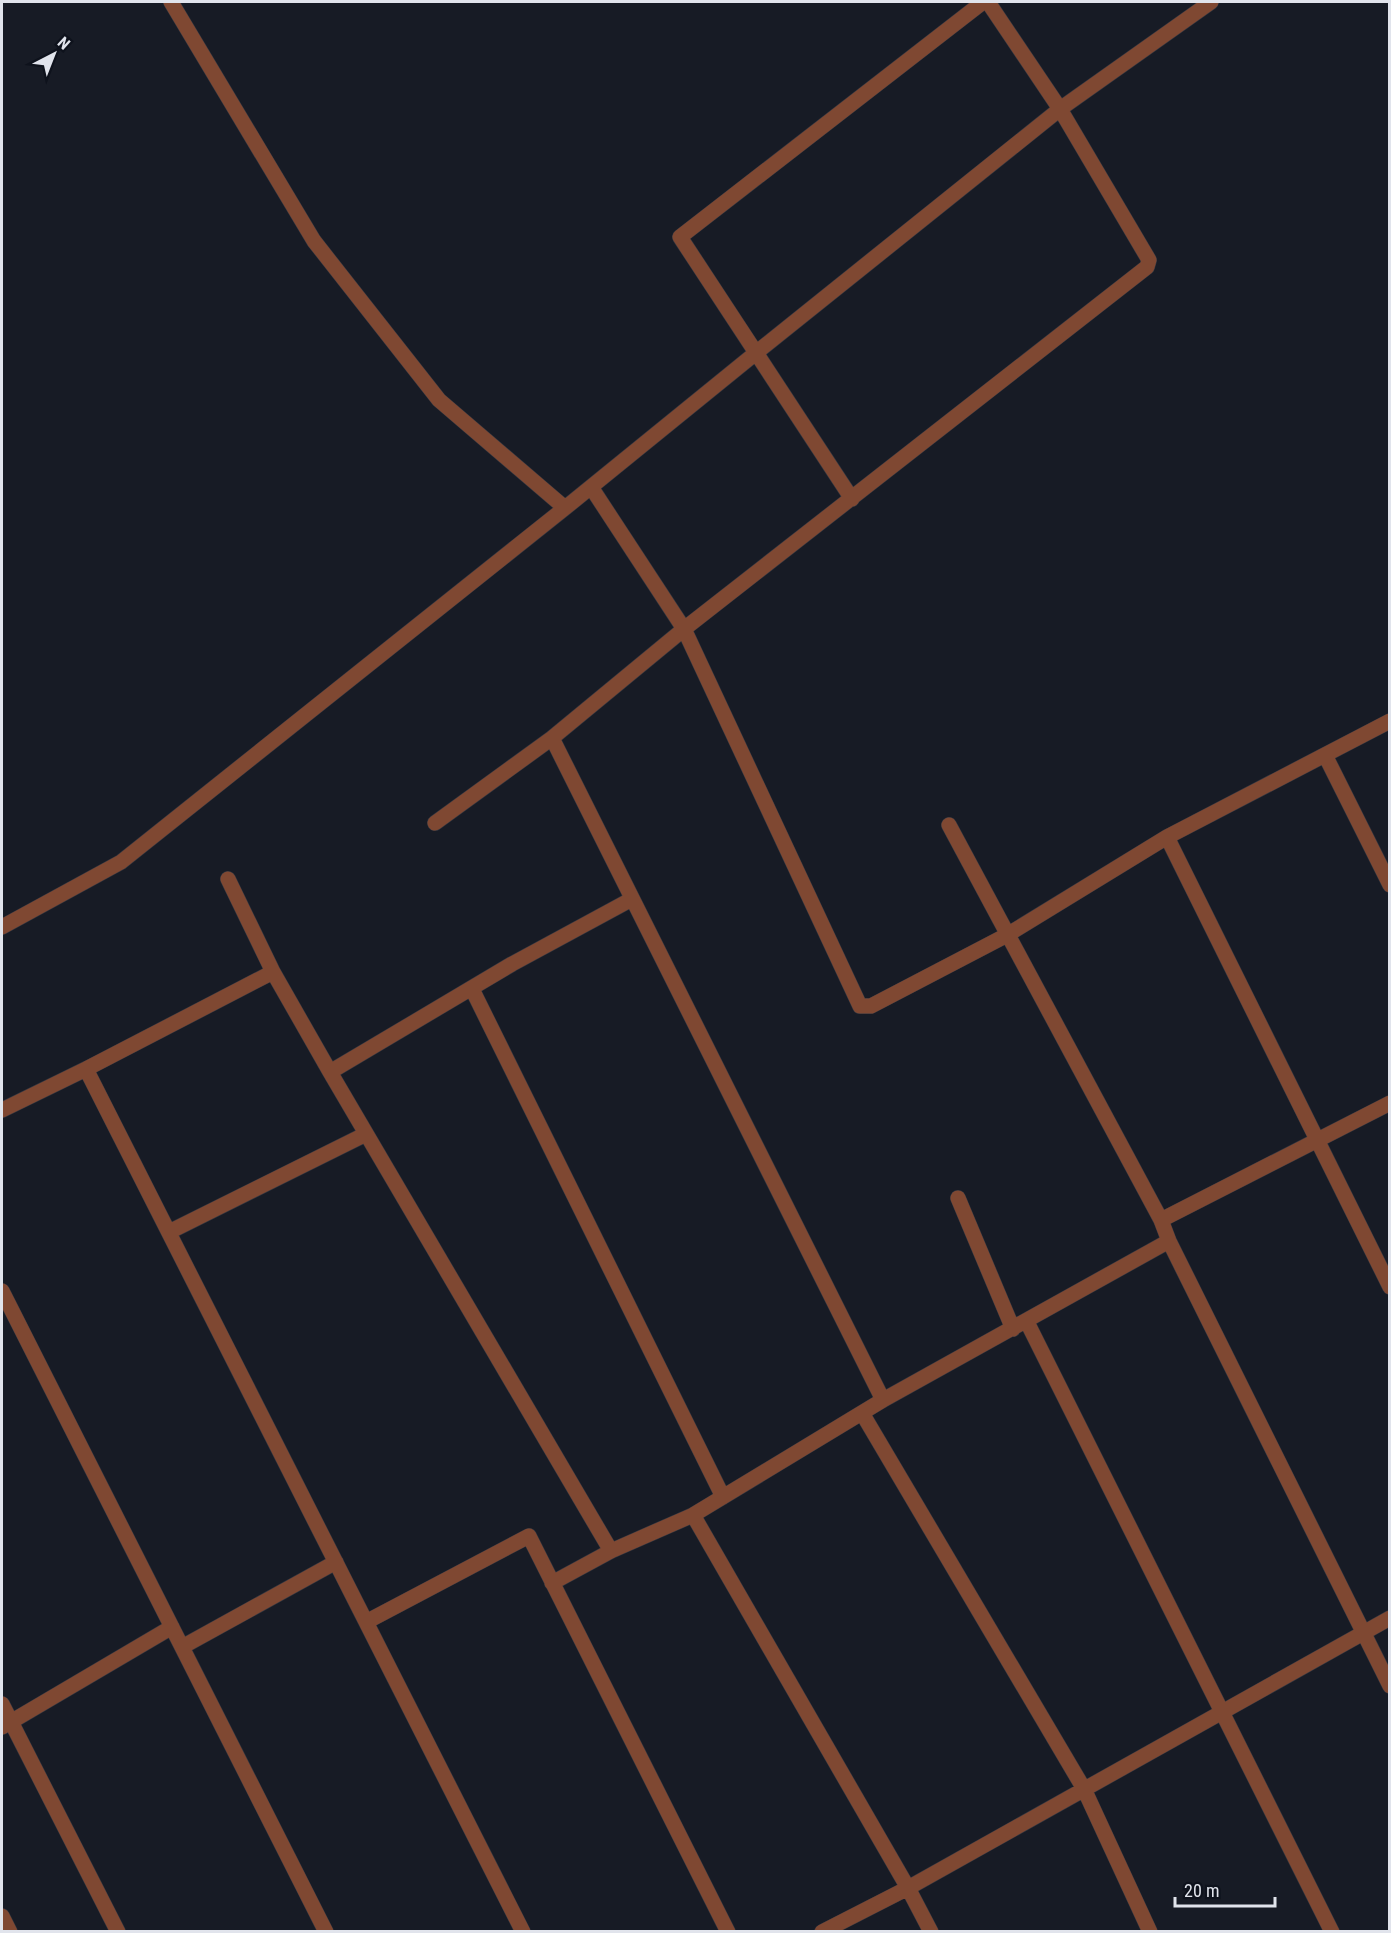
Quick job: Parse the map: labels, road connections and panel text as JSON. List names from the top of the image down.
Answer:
{
  "scale_bar": "20 m",
  "north": "top right"
}
